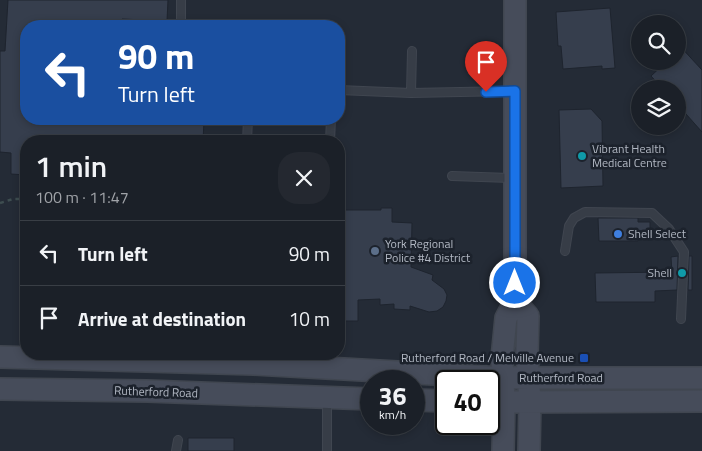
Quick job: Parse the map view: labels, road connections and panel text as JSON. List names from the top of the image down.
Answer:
{
  "streets": {
    "main road": ["Rutherford Road"]
  },
  "places": {
    "other": [
      "Vibrant Health Medical Centre",
      "Shell Select",
      "York Regional Police #4 District",
      "Shell"
    ],
    "transit": ["Rutherford Road / Melville Avenue"]
  },
  "page": {
    "turn": ["90 m", "Turn left"],
    "heading": ["1 min", "100 m · 11:47"],
    "list": [
      {
        "name": "Turn left",
        "value": "90 m"
      },
      {
        "name": "Arrive at destination",
        "value": "10 m"
      }
    ],
    "speed": "36 km/h",
    "limit": "40"
  }
}
